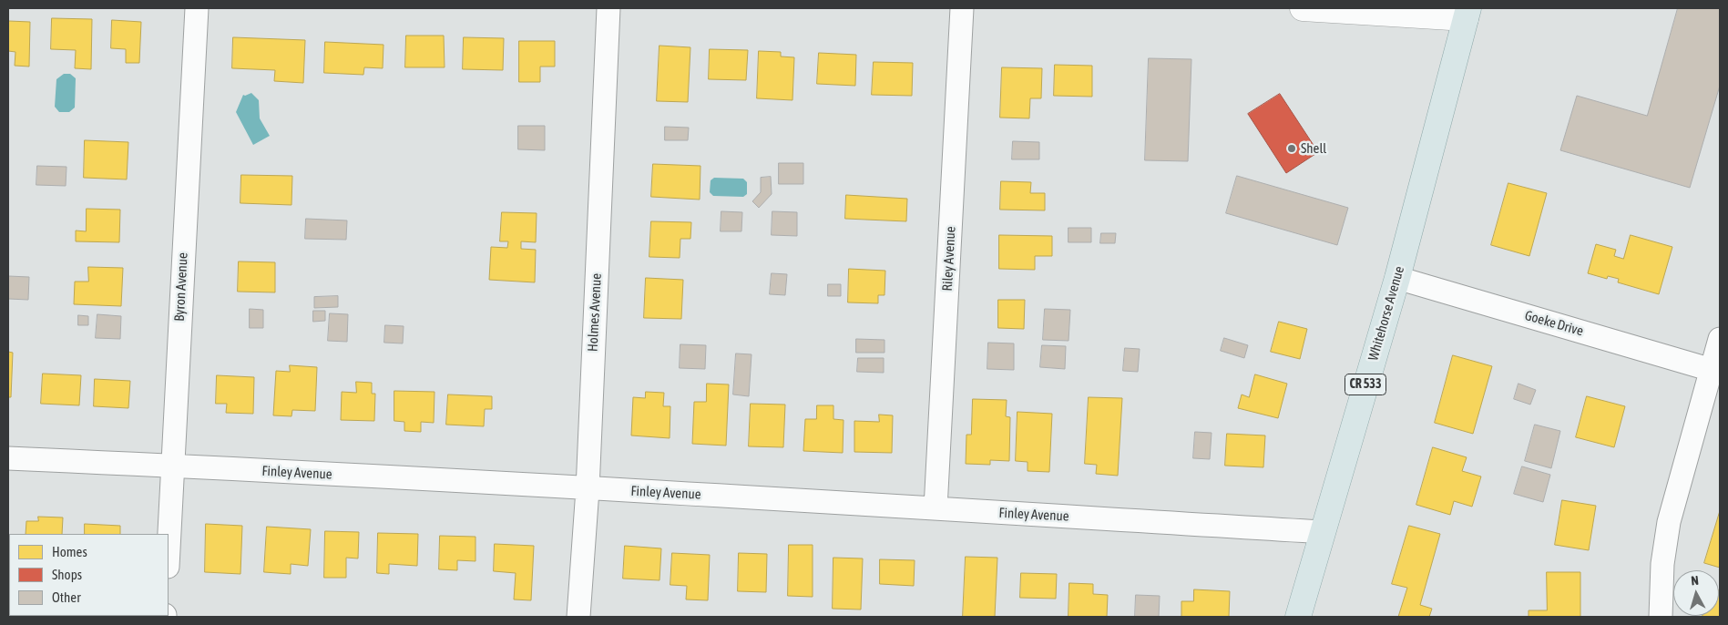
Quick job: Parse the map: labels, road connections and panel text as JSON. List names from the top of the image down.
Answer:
{
  "streets": {
    "main road": ["Whitehorse Avenue", "CR 533"],
    "street": [
      "Riley Avenue",
      "Byron Avenue",
      "Holmes Avenue",
      "Goeke Drive",
      "Finley Avenue"
    ]
  },
  "crossings": [
    ["Riley Avenue", "Finley Avenue"],
    ["Byron Avenue", "Finley Avenue"],
    ["Holmes Avenue", "Finley Avenue"],
    ["Whitehorse Avenue", "Goeke Drive"],
    ["Whitehorse Avenue", "Finley Avenue"]
  ],
  "places": ["Shell"],
  "legend": ["Homes", "Shops", "Other"],
  "north": "top"
}
